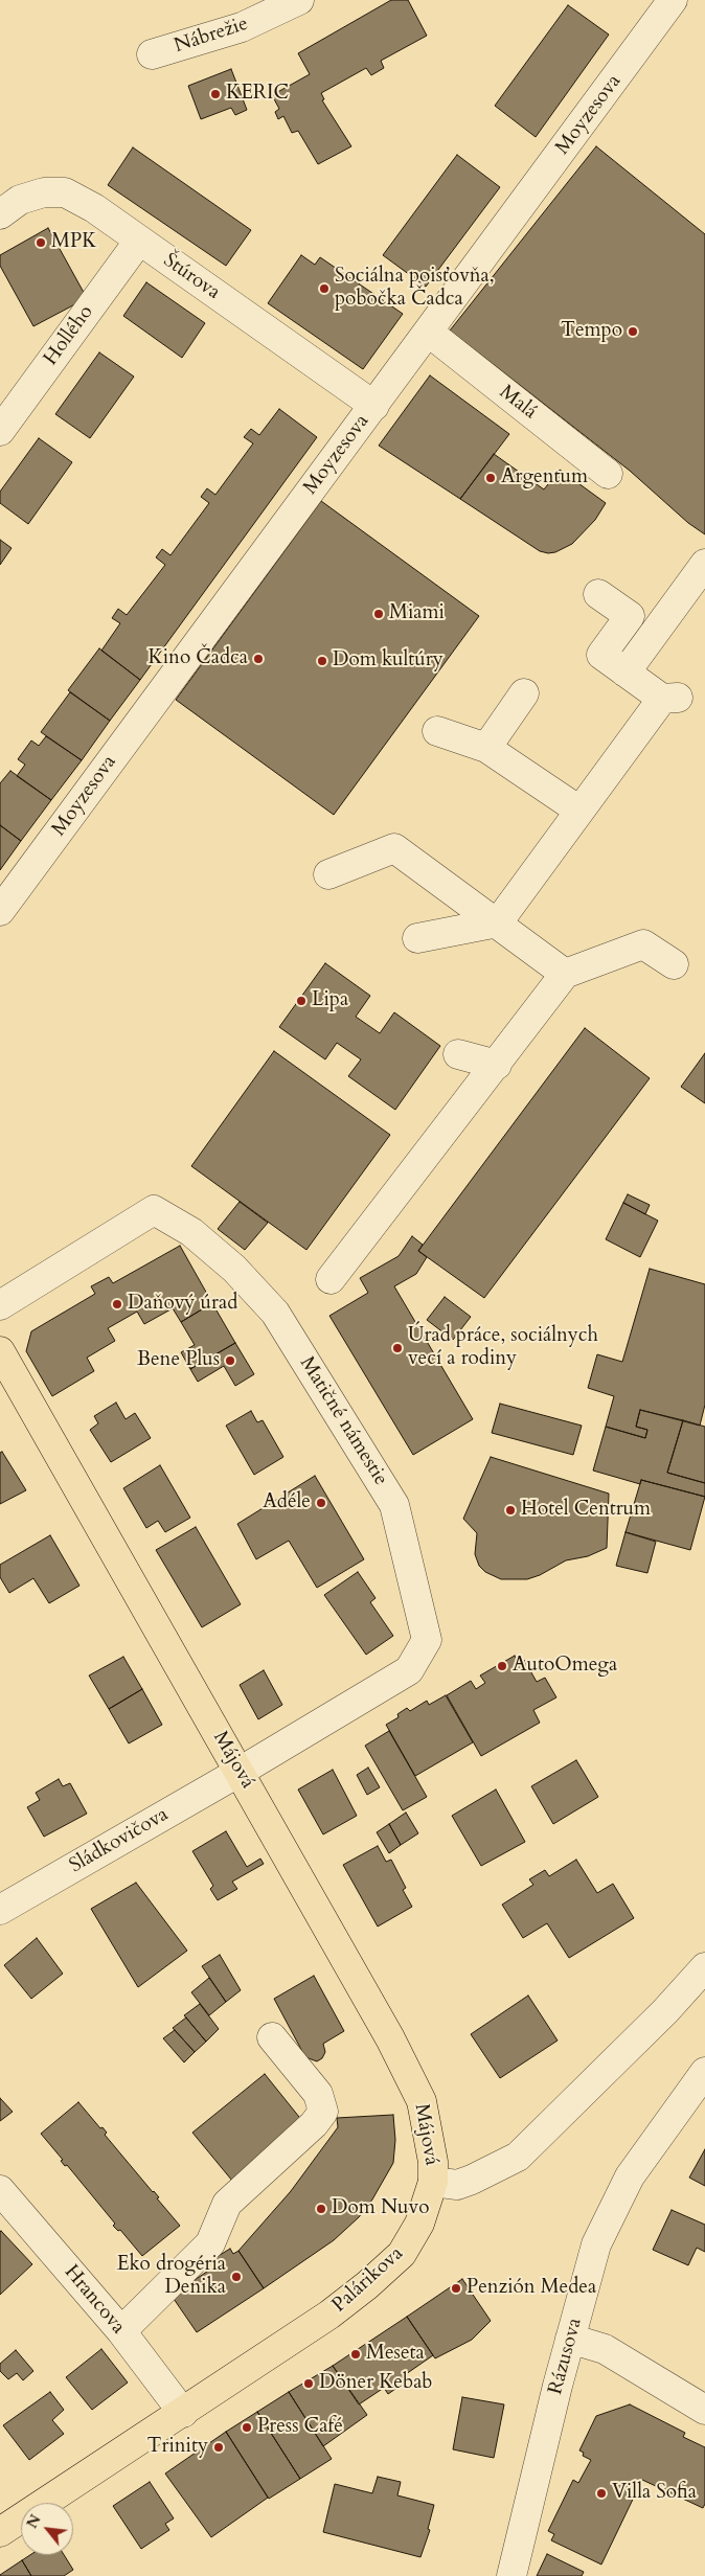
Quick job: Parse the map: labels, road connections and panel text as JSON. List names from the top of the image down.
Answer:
{
  "streets": {
    "main road": ["Májová", "Palárikova"],
    "street": [
      "Nábrežie",
      "Moyzesova",
      "Štúrova",
      "Hollého",
      "Malá",
      "Matičné námestie",
      "Sládkovičova",
      "Hrancova",
      "Rázusova"
    ]
  },
  "crossings": [
    ["Moyzesova", "Štúrova"],
    ["Moyzesova", "Malá"],
    ["Štúrova", "Hollého"],
    ["Matičné námestie", "Májová"],
    ["Matičné námestie", "Sládkovičova"],
    ["Májová", "Sládkovičova"],
    ["Májová", "Palárikova"],
    ["Palárikova", "Hrancova"]
  ],
  "places": [
    "KERIC",
    "MPK",
    "Sociálna poisťovňa, pobočka Čadca",
    "Tempo",
    "Argentum",
    "Miami",
    "Kino Čadca",
    "Dom kultúry",
    "Lipa",
    "Daňový úrad",
    "Úrad práce, sociálnych vecí a rodiny",
    "Bene Plus",
    "Adéle",
    "Hotel Centrum",
    "AutoOmega",
    "Dom Nuvo",
    "Eko drogéria Denika",
    "Penzión Medea",
    "Meseta",
    "Döner Kebab",
    "Press Café",
    "Trinity",
    "Villa Sofia"
  ],
  "north": "top left"
}
